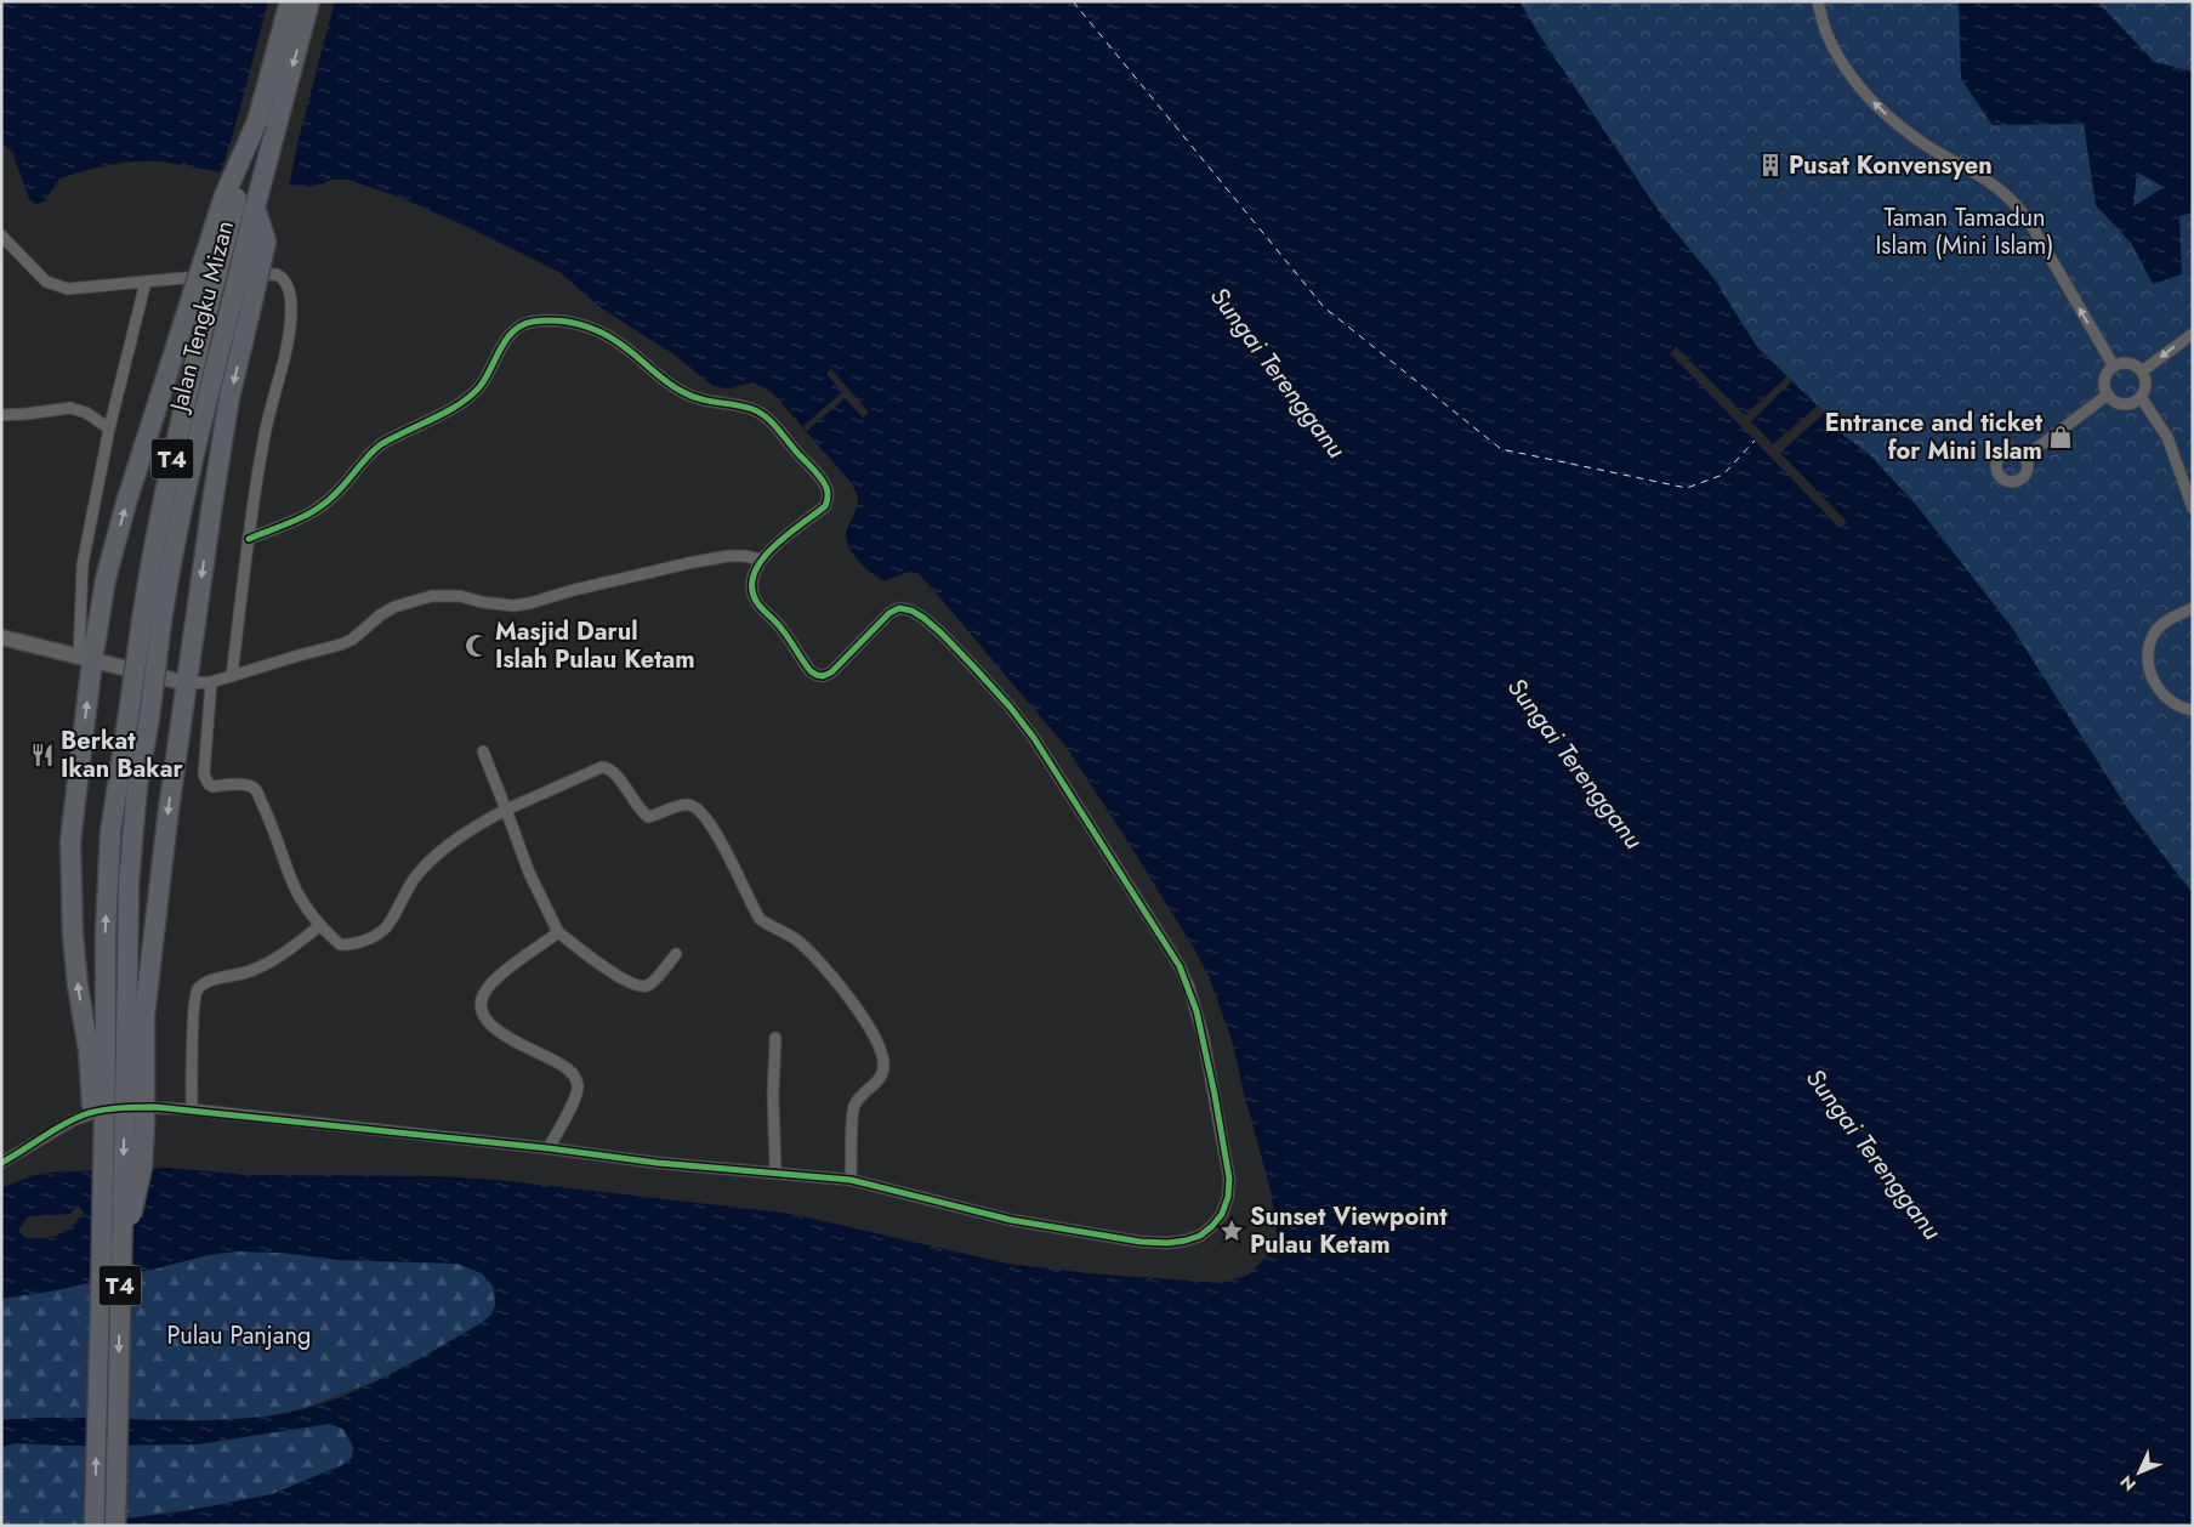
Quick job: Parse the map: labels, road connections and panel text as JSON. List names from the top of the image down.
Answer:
{
  "streets": {
    "highway": ["Jalan Tengku Mizan", "T4"]
  },
  "crossings": [
    ["Jalan Tengku Mizan", "T4"]
  ],
  "water": ["Sungai Terengganu"],
  "parks": ["Taman Tamadun Islam (Mini Islam)", "Pulau Panjang"],
  "places": {
    "building": ["Pusat Konvensyen"],
    "shop": ["Entrance and ticket for Mini Islam"],
    "mosque": ["Masjid Darul Islah Pulau Ketam"],
    "restaurant": ["Berkat Ikan Bakar"],
    "place": ["Sunset Viewpoint Pulau Ketam"]
  },
  "north": "bottom left"
}
